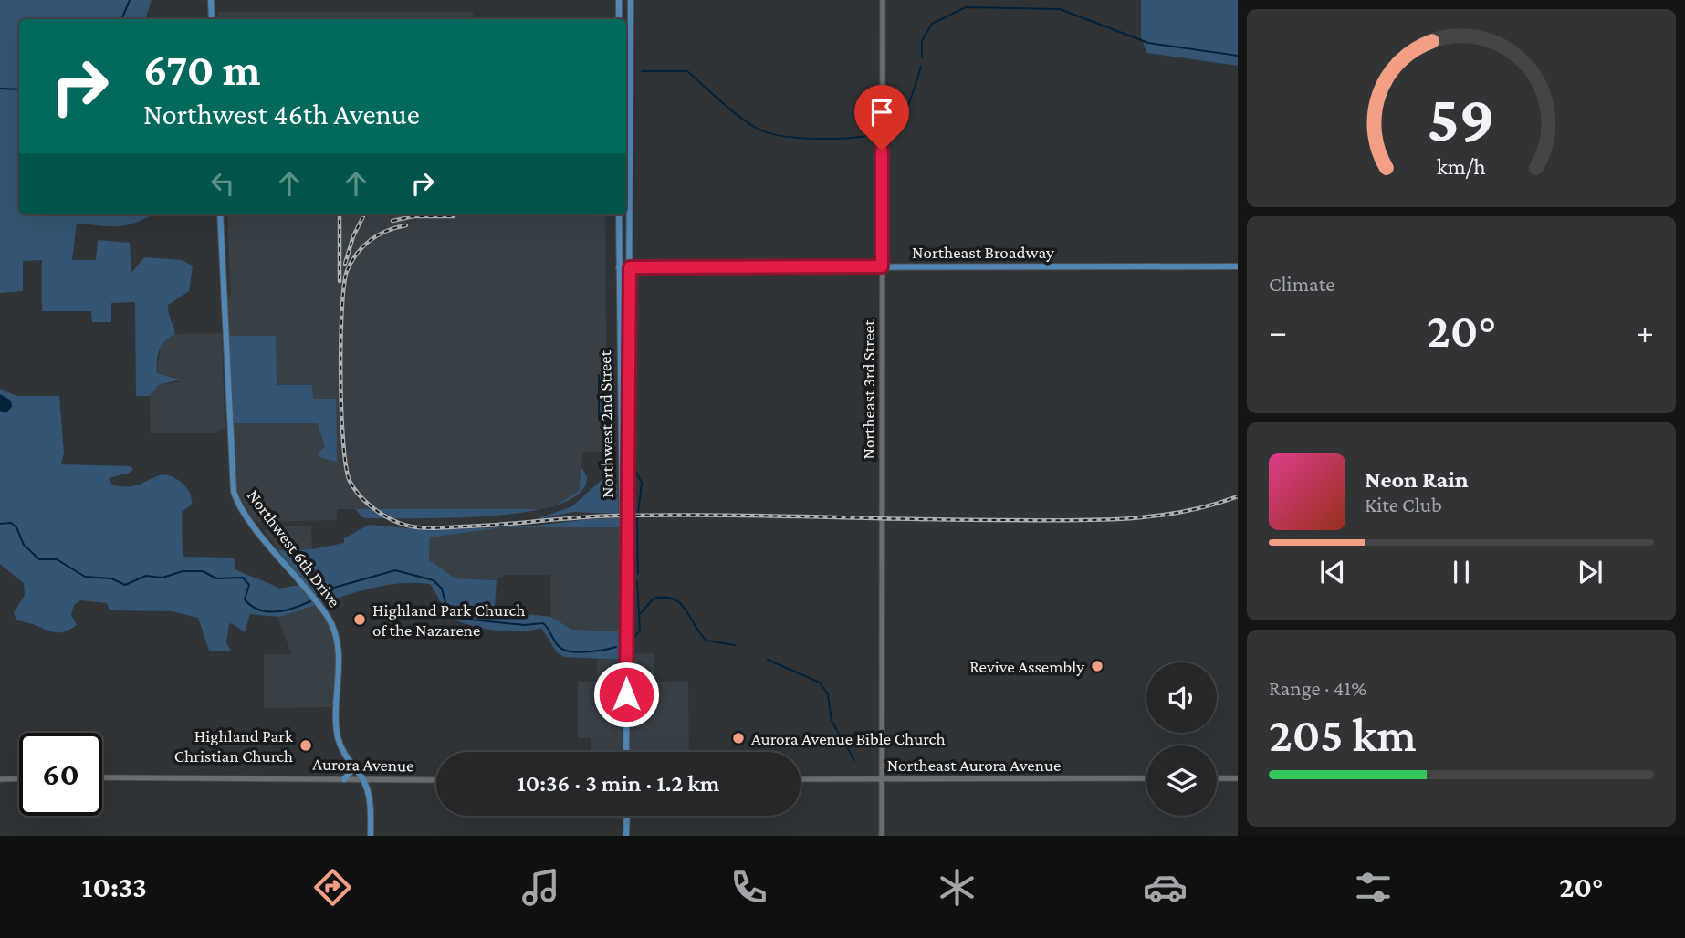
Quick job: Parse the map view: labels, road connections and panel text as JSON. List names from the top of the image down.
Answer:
{
  "streets": {
    "main road": ["Northeast Broadway", "Northwest 2nd Street", "Northwest 6th Drive"],
    "street": ["Northeast 3rd Street", "Aurora Avenue", "Northeast Aurora Avenue"]
  },
  "crossings": [
    ["Northeast Broadway", "Northeast 3rd Street"],
    ["Northeast Broadway", "Northwest 2nd Street"],
    ["Northeast 3rd Street", "Northeast Aurora Avenue"],
    ["Northwest 6th Drive", "Aurora Avenue"]
  ],
  "places": [
    "Highland Park Church of the Nazarene",
    "Revive Assembly",
    "Aurora Avenue Bible Church",
    "Highland Park Christian Church"
  ],
  "page": {
    "turn": ["670 m", "Northwest 46th Avenue"],
    "tile": [
      "Climate",
      ["Range · 41%", "205 km"]
    ],
    "heat": ["−", "20°", "+"],
    "song": ["Neon Rain", "Kite Club"],
    "limit": "60",
    "trip": "10:36 · 3 min · 1.2 km",
    "tabs": ["10:33", "20°"],
    "gauge": ["59", "km/h"]
  }
}
